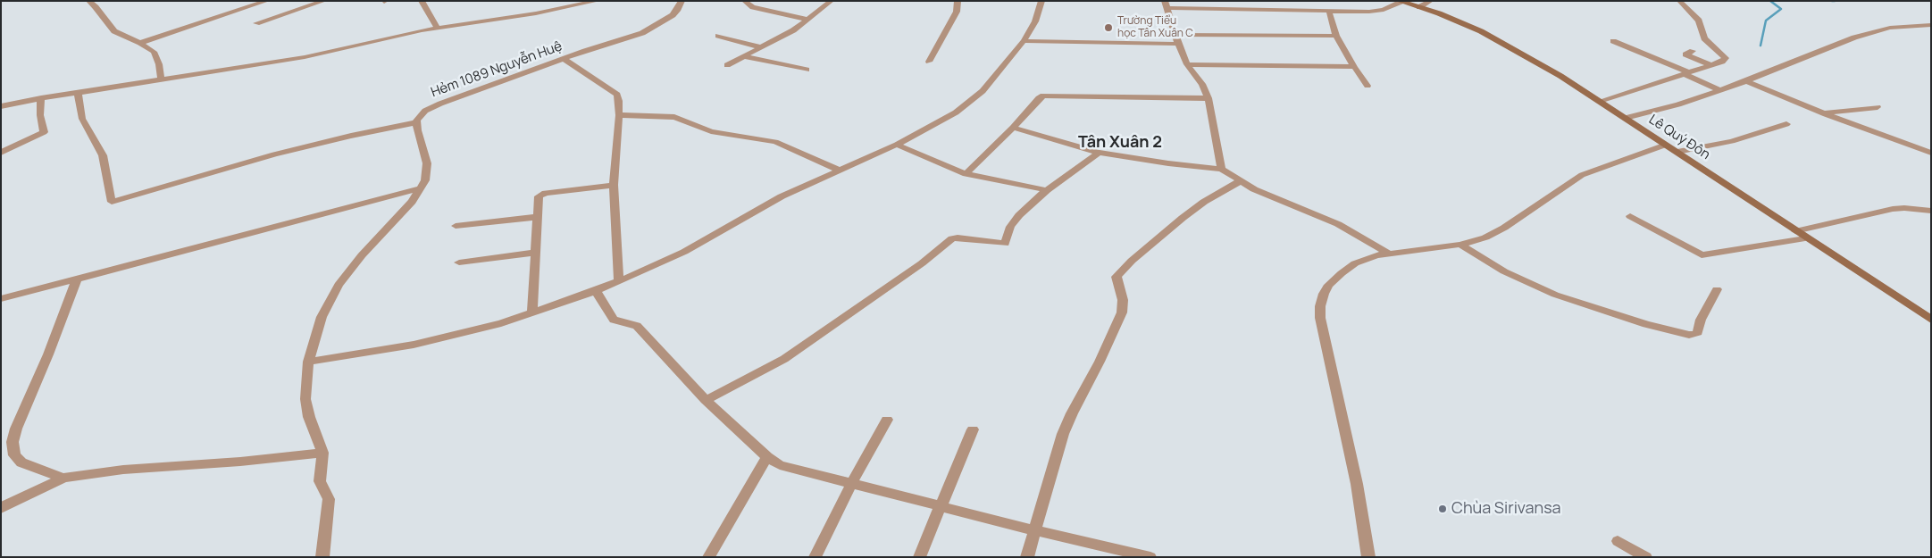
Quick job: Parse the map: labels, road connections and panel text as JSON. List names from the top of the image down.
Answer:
{
  "streets": {
    "main road": ["Lê Quý Đôn"],
    "street": ["Hẻm 1089 Nguyễn Huệ"]
  },
  "districts": ["Tân Xuân 2"],
  "places": ["Trường Tiểu học Tân Xuân C", "Chùa Sirivansa"]
}
